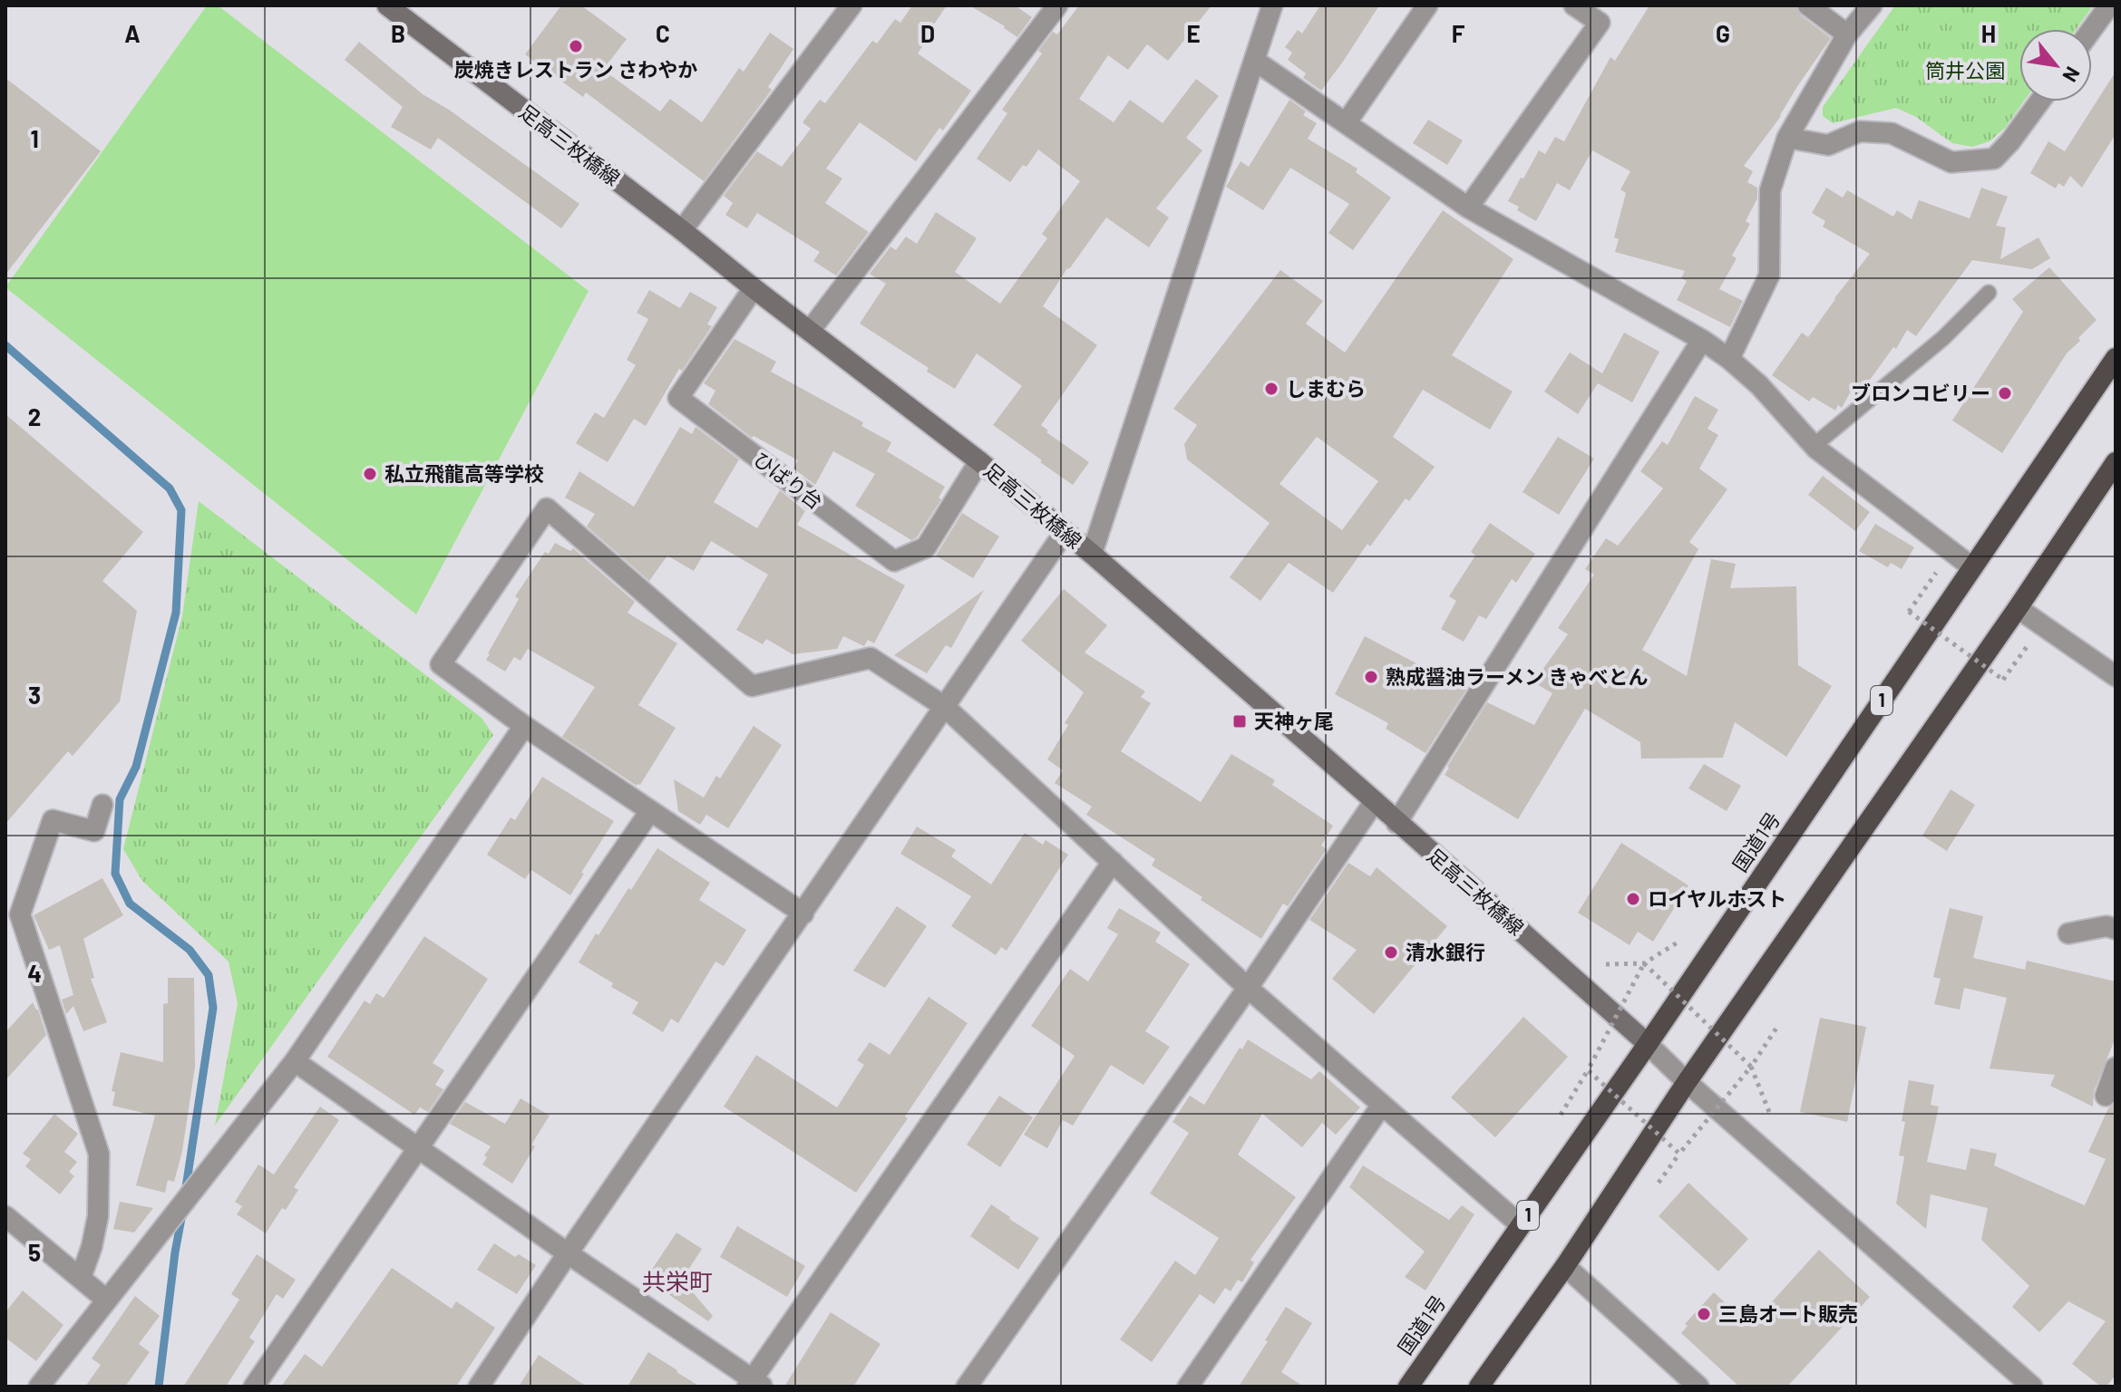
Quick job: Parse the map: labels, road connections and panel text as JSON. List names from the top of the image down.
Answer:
{
  "streets": {
    "highway": ["1", "国道1号"],
    "main road": ["足高三枚橋線"],
    "street": ["ひばり台"]
  },
  "crossings": [
    ["足高三枚橋線", "ひばり台"],
    ["足高三枚橋線", "国道1号"]
  ],
  "districts": ["共栄町"],
  "parks": ["筒井公園"],
  "places": {
    "other": [
      "炭焼きレストラン さわやか",
      "しまむら",
      "ブロンコビリー",
      "私立飛龍高等学校",
      "熟成醤油ラーメン きゃべとん",
      "ロイヤルホスト",
      "清水銀行",
      "三島オート販売"
    ],
    "transit": ["天神ヶ尾"]
  },
  "north": "bottom right",
  "grid": {
    "columns": [
      "A",
      "B",
      "C",
      "D",
      "E",
      "F",
      "G",
      "H"
    ],
    "rows": [
      "1",
      "2",
      "3",
      "4",
      "5"
    ]
  }
}
